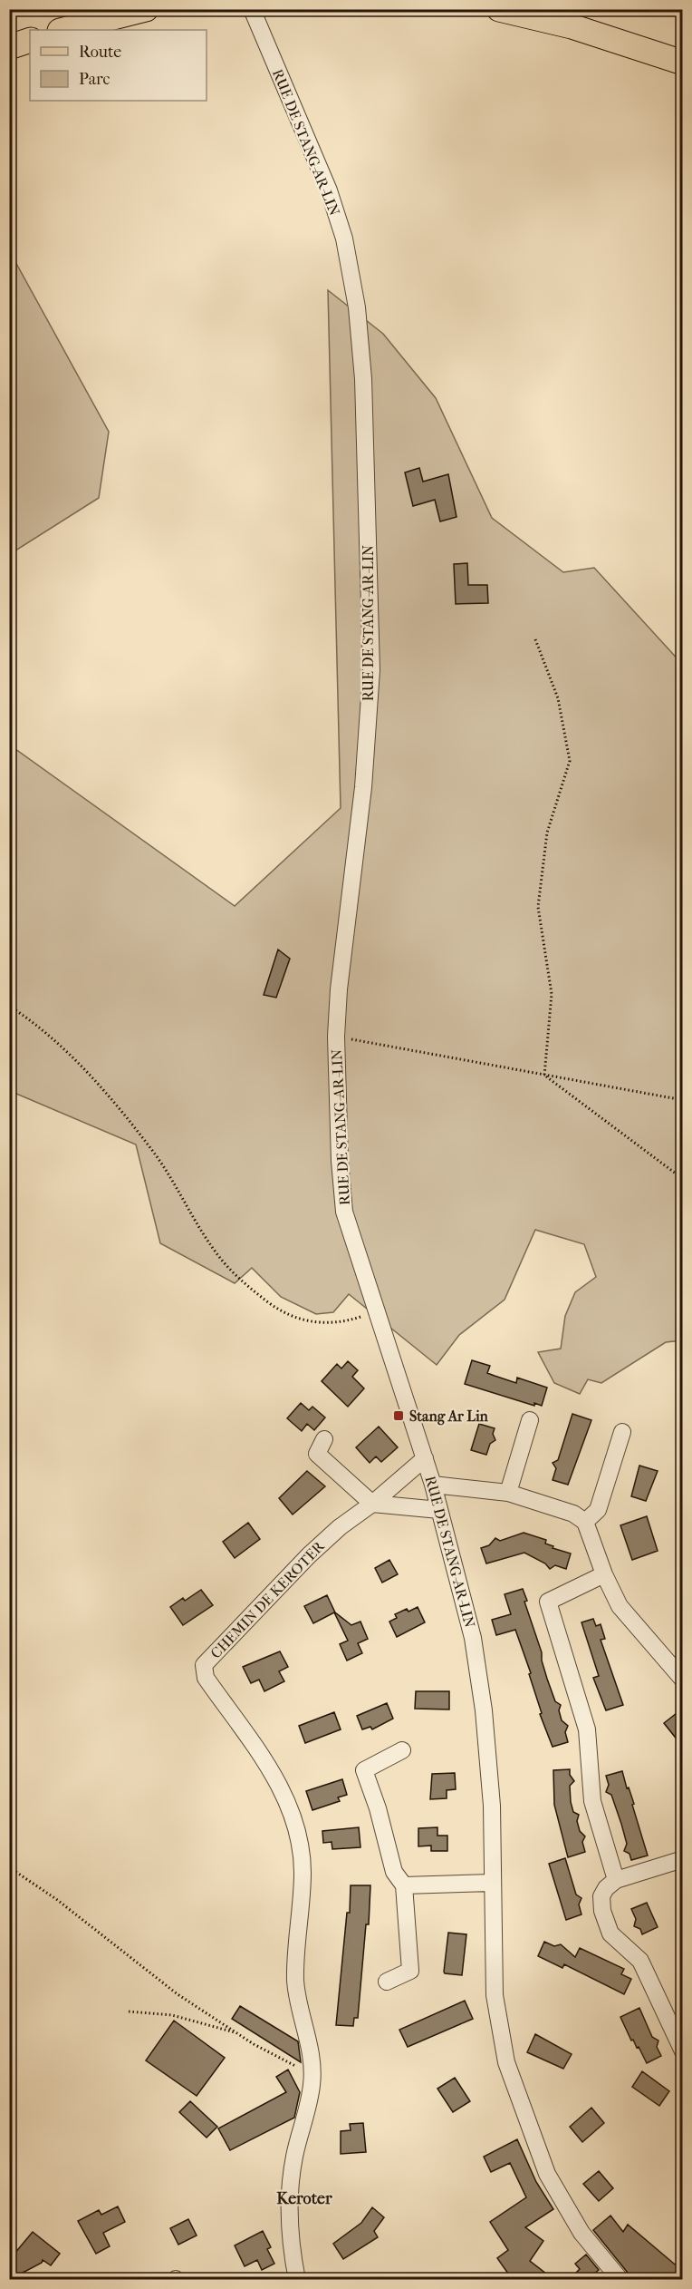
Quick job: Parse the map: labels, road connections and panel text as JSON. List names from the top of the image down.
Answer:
{
  "streets": {
    "street": ["RUE DE STANG-AR-LIN", "CHEMIN DE KEROTER"]
  },
  "crossings": [
    ["RUE DE STANG-AR-LIN", "CHEMIN DE KEROTER"]
  ],
  "districts": ["Keroter"],
  "places": {
    "transit": ["Stang Ar Lin"]
  },
  "legend": ["Route", "Parc"]
}
